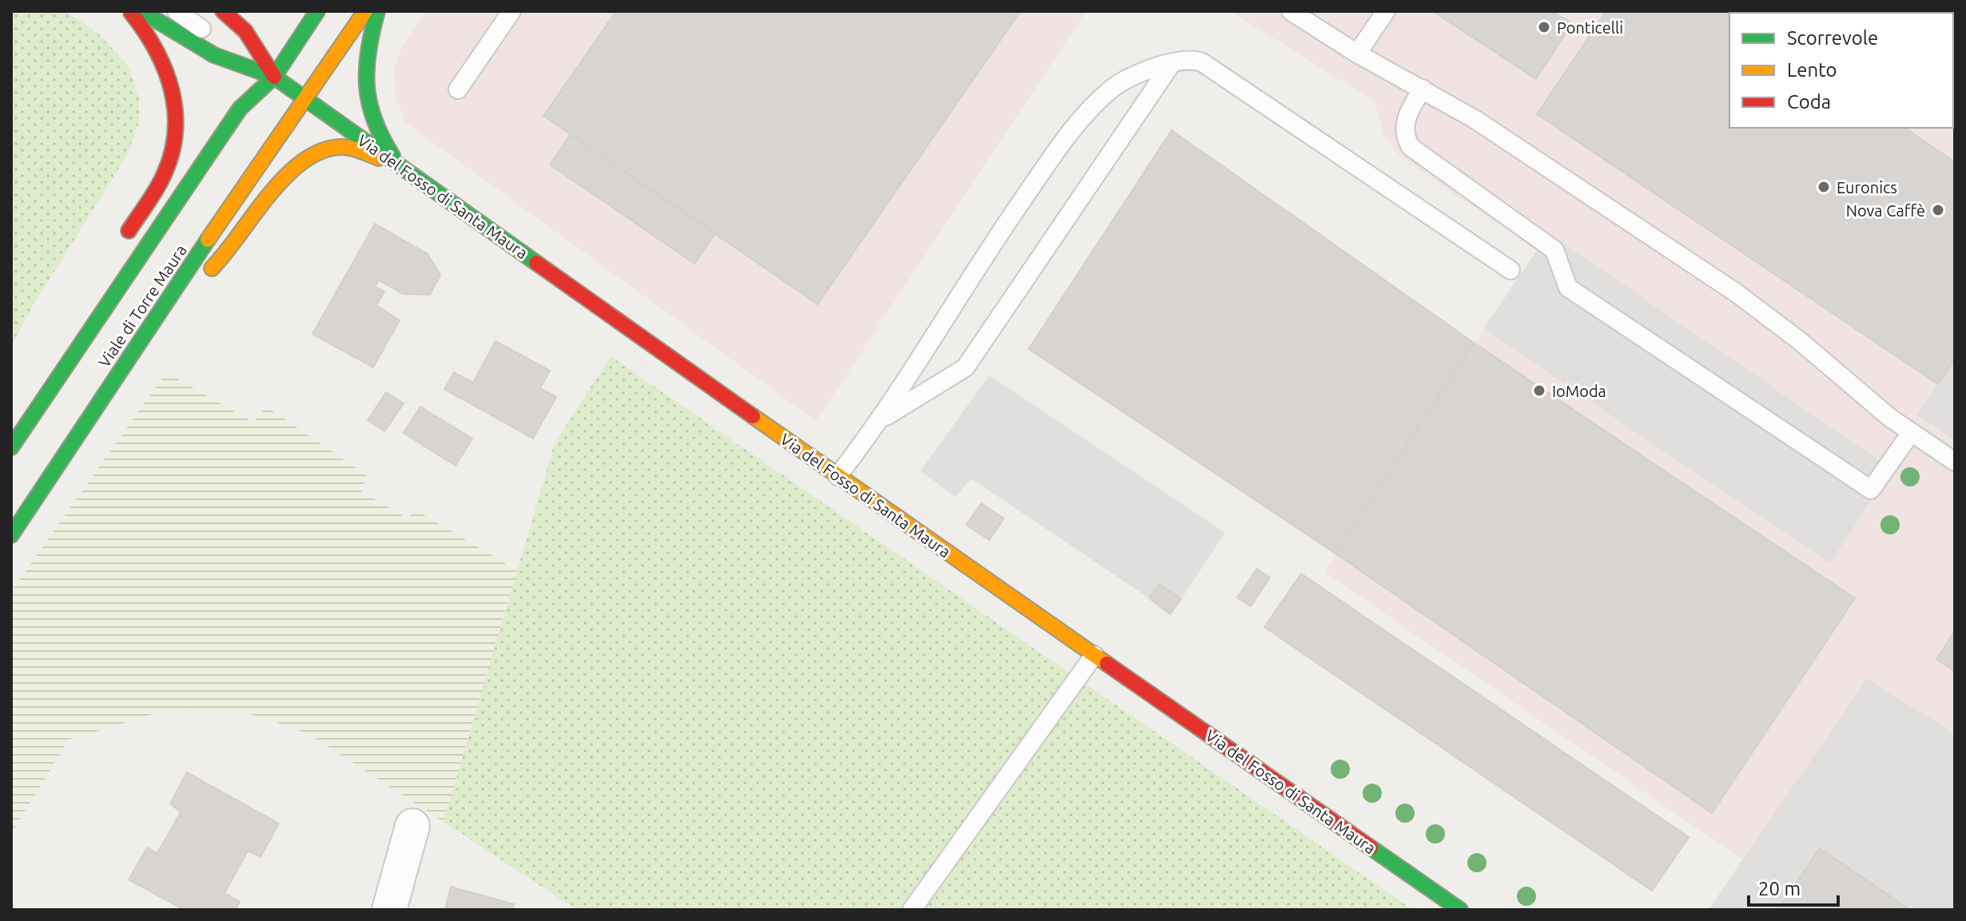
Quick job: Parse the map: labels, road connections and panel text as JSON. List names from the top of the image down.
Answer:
{
  "streets": {
    "street": ["Via del Fosso di Santa Maura", "Viale di Torre Maura"]
  },
  "crossings": [
    ["Via del Fosso di Santa Maura", "Viale di Torre Maura"]
  ],
  "places": [
    "Ponticelli",
    "Euronics",
    "Nova Caffè",
    "IoModa"
  ],
  "legend": ["Scorrevole", "Lento", "Coda"],
  "scale_bar": "20 m"
}
